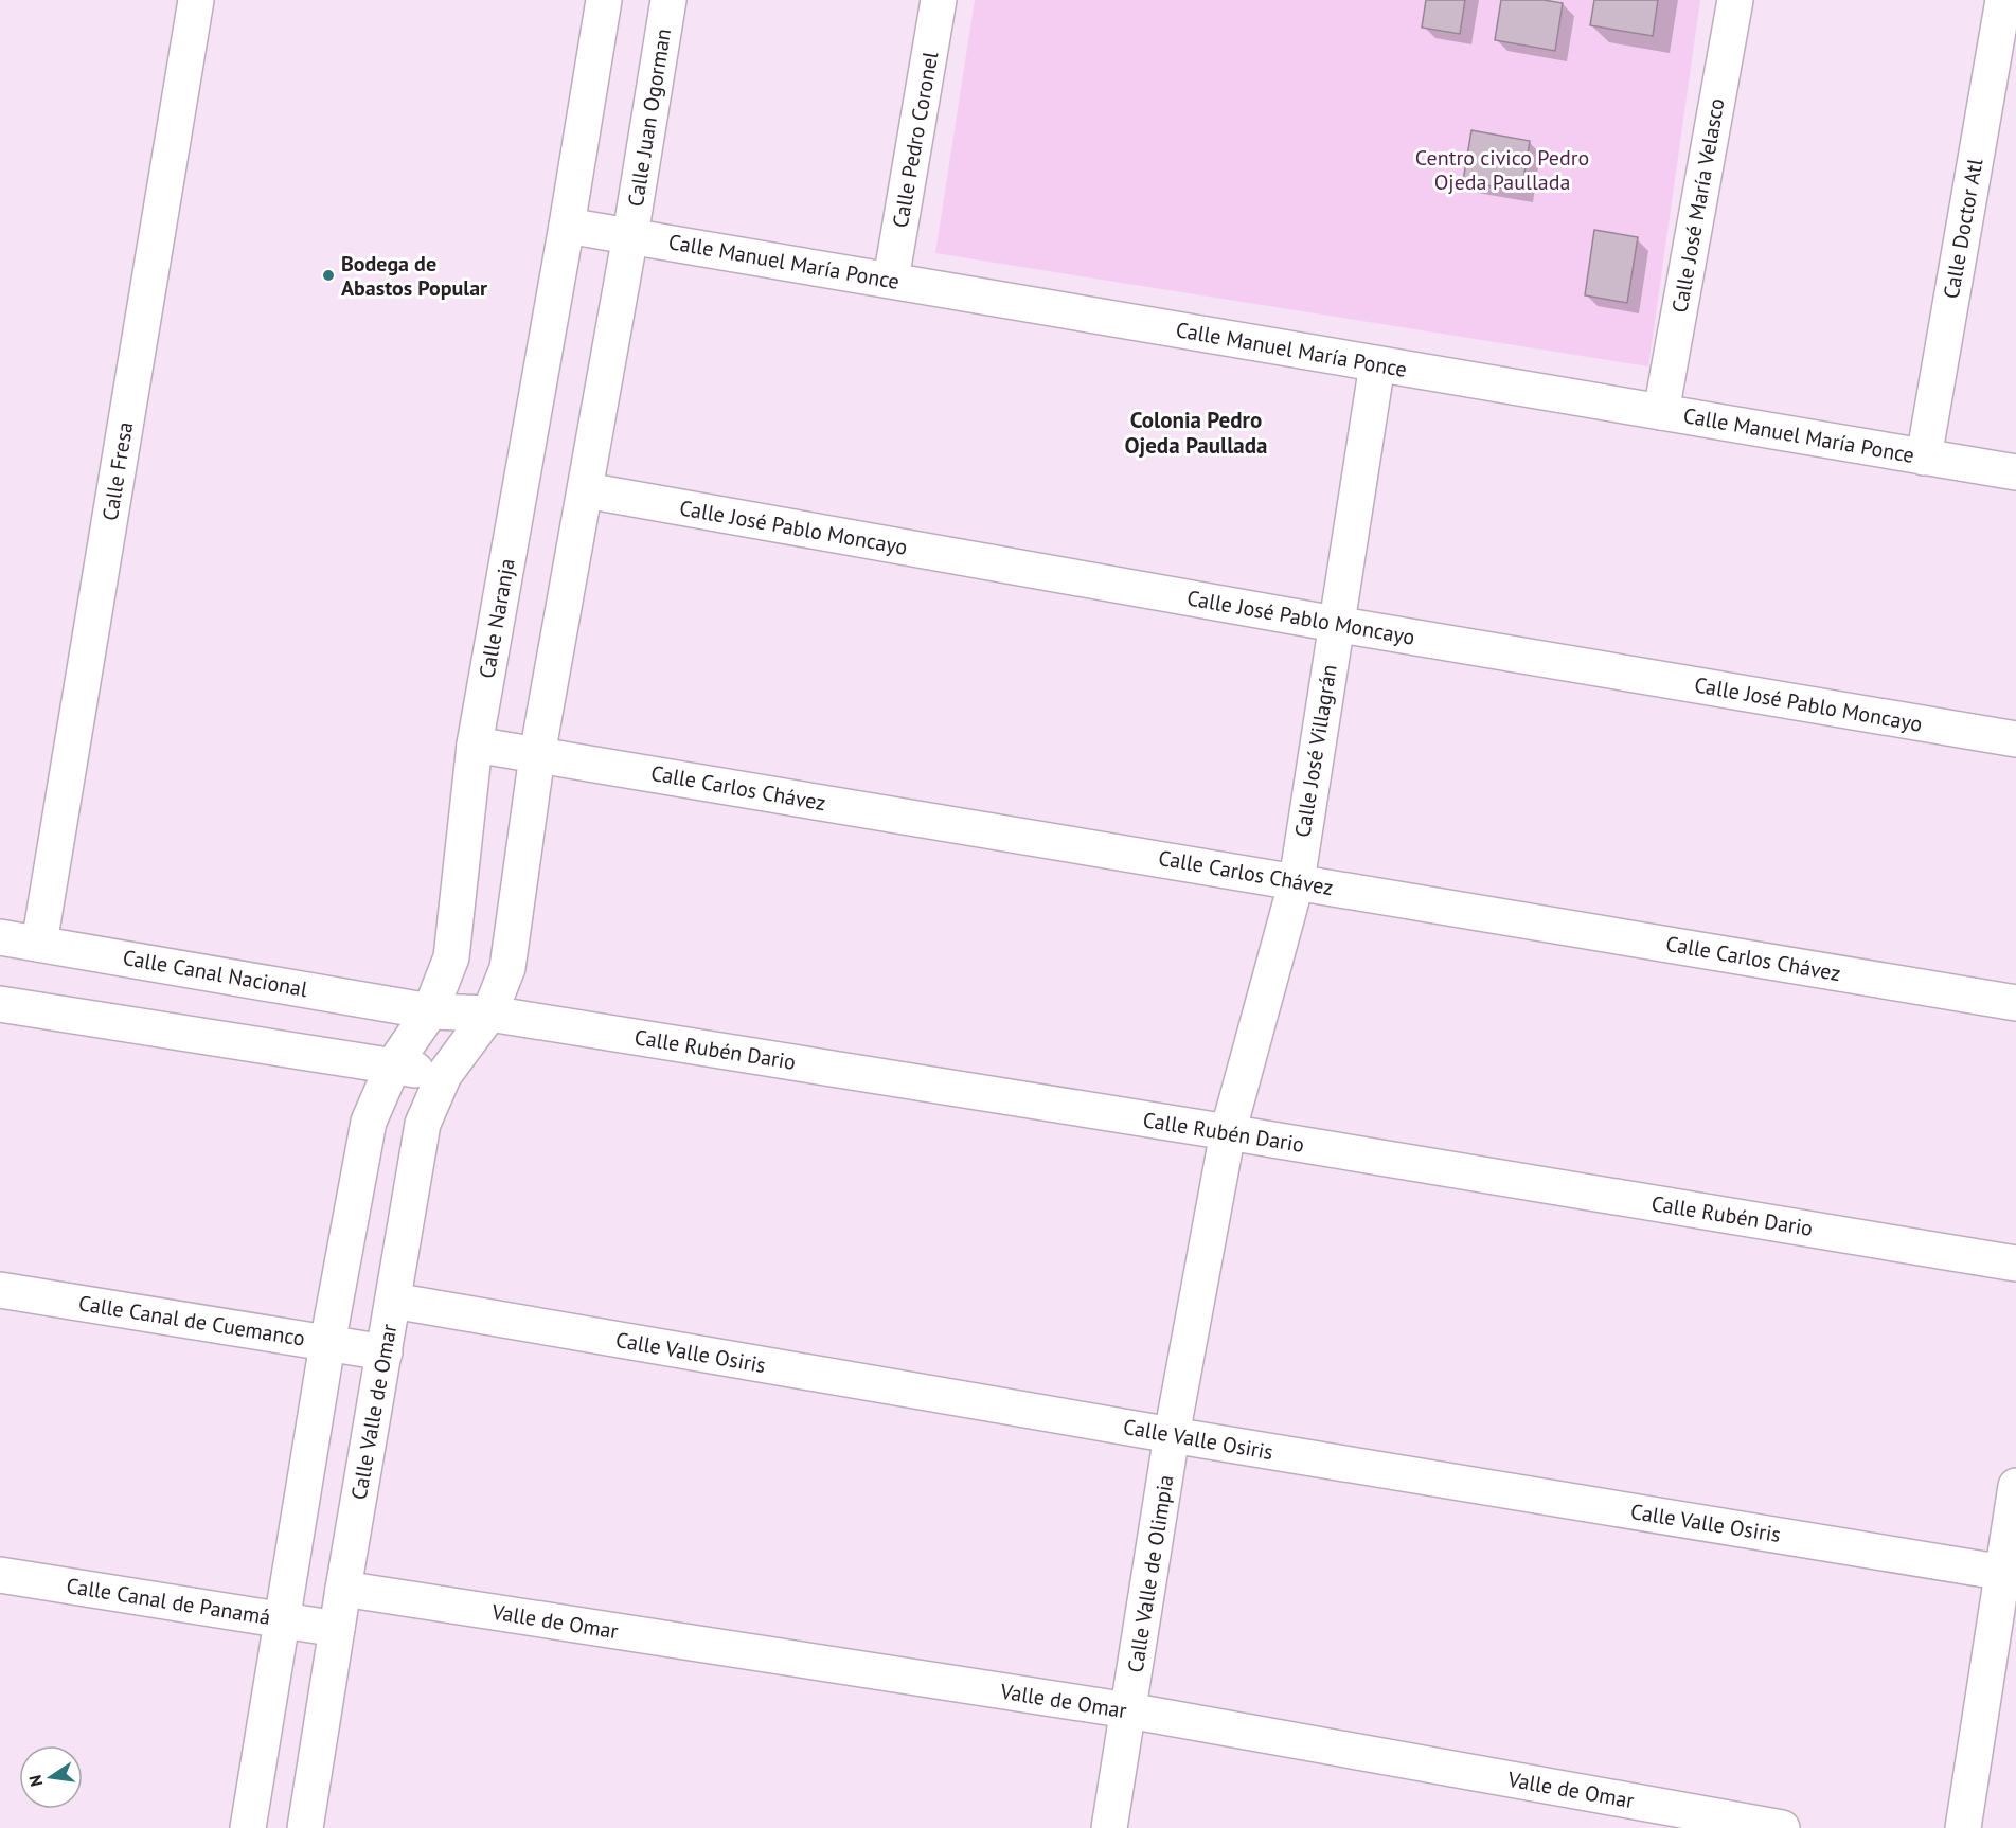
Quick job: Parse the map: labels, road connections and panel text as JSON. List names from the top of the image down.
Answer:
{
  "streets": {
    "street": [
      "Calle Juan Ogorman",
      "Calle Pedro Coronel",
      "Calle José María Velasco",
      "Calle Doctor Atl",
      "Calle Manuel María Ponce",
      "Calle Fresa",
      "Calle José Pablo Moncayo",
      "Calle Naranja",
      "Calle José Villagrán",
      "Calle Carlos Chávez",
      "Calle Canal Nacional",
      "Calle Rubén Dario",
      "Calle Canal de Cuemanco",
      "Calle Valle Osiris",
      "Calle Valle de Omar",
      "Calle Valle de Olimpia",
      "Calle Canal de Panamá",
      "Valle de Omar"
    ]
  },
  "crossings": [
    ["Calle Juan Ogorman", "Calle Manuel María Ponce"],
    ["Calle Pedro Coronel", "Calle Manuel María Ponce"],
    ["Calle José María Velasco", "Calle Manuel María Ponce"],
    ["Calle Doctor Atl", "Calle Manuel María Ponce"],
    ["Calle Manuel María Ponce", "Calle Naranja"],
    ["Calle Manuel María Ponce", "Calle José Villagrán"],
    ["Calle Fresa", "Calle Canal Nacional"],
    ["Calle José Pablo Moncayo", "Calle José Villagrán"],
    ["Calle Naranja", "Calle Carlos Chávez"],
    ["Calle Naranja", "Calle Canal Nacional"],
    ["Calle Naranja", "Calle Rubén Dario"],
    ["Calle José Villagrán", "Calle Carlos Chávez"],
    ["Calle José Villagrán", "Calle Rubén Dario"],
    ["Calle José Villagrán", "Calle Valle de Olimpia"],
    ["Calle Canal Nacional", "Calle Rubén Dario"],
    ["Calle Rubén Dario", "Calle Valle de Omar"],
    ["Calle Rubén Dario", "Calle Valle de Olimpia"],
    ["Calle Canal de Cuemanco", "Calle Valle de Omar"],
    ["Calle Valle Osiris", "Calle Valle de Omar"],
    ["Calle Valle Osiris", "Calle Valle de Olimpia"],
    ["Calle Valle de Omar", "Calle Canal de Panamá"],
    ["Calle Valle de Omar", "Valle de Omar"],
    ["Calle Valle de Olimpia", "Valle de Omar"]
  ],
  "districts": ["Colonia Pedro Ojeda Paullada"],
  "parks": ["Centro civico Pedro Ojeda Paullada"],
  "places": ["Bodega de Abastos Popular"],
  "north": "left"
}
